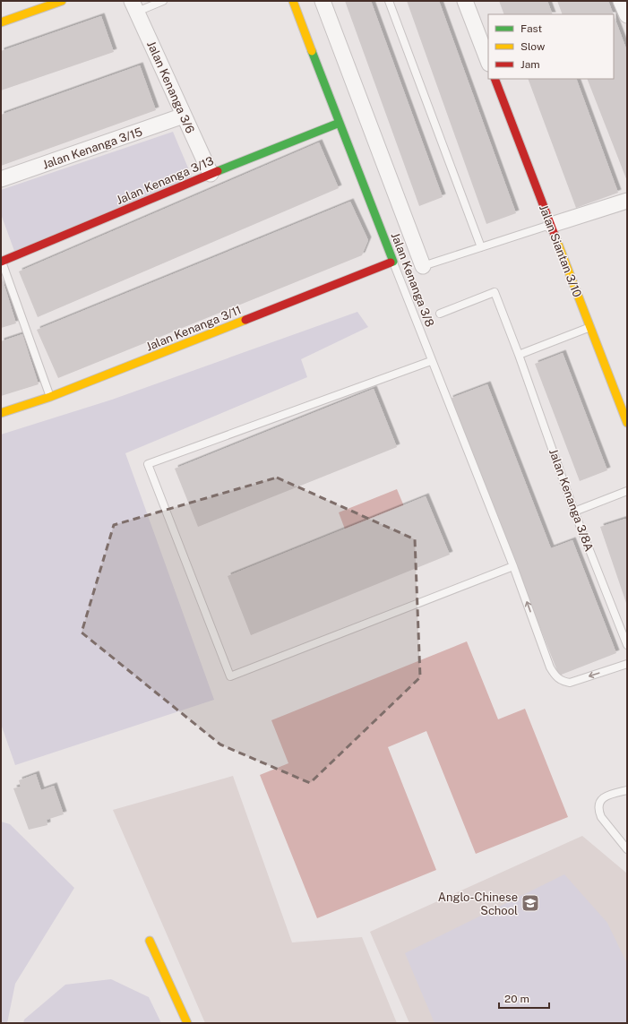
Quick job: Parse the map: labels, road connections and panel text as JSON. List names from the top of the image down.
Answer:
{
  "streets": {
    "street": [
      "Jalan Kenanga 3/6",
      "Jalan Kenanga 3/15",
      "Jalan Kenanga 3/13",
      "Jalan Siantan 3/10",
      "Jalan Kenanga 3/8",
      "Jalan Kenanga 3/11"
    ],
    "lane": ["Jalan Kenanga 3/8A"]
  },
  "crossings": [
    ["Jalan Kenanga 3/6", "Jalan Kenanga 3/15"],
    ["Jalan Kenanga 3/6", "Jalan Kenanga 3/13"],
    ["Jalan Kenanga 3/13", "Jalan Kenanga 3/8"],
    ["Jalan Kenanga 3/8", "Jalan Kenanga 3/11"]
  ],
  "places": {
    "school or university": ["Anglo-Chinese School"]
  },
  "legend": ["Fast", "Slow", "Jam"],
  "scale_bar": "20 m"
}
